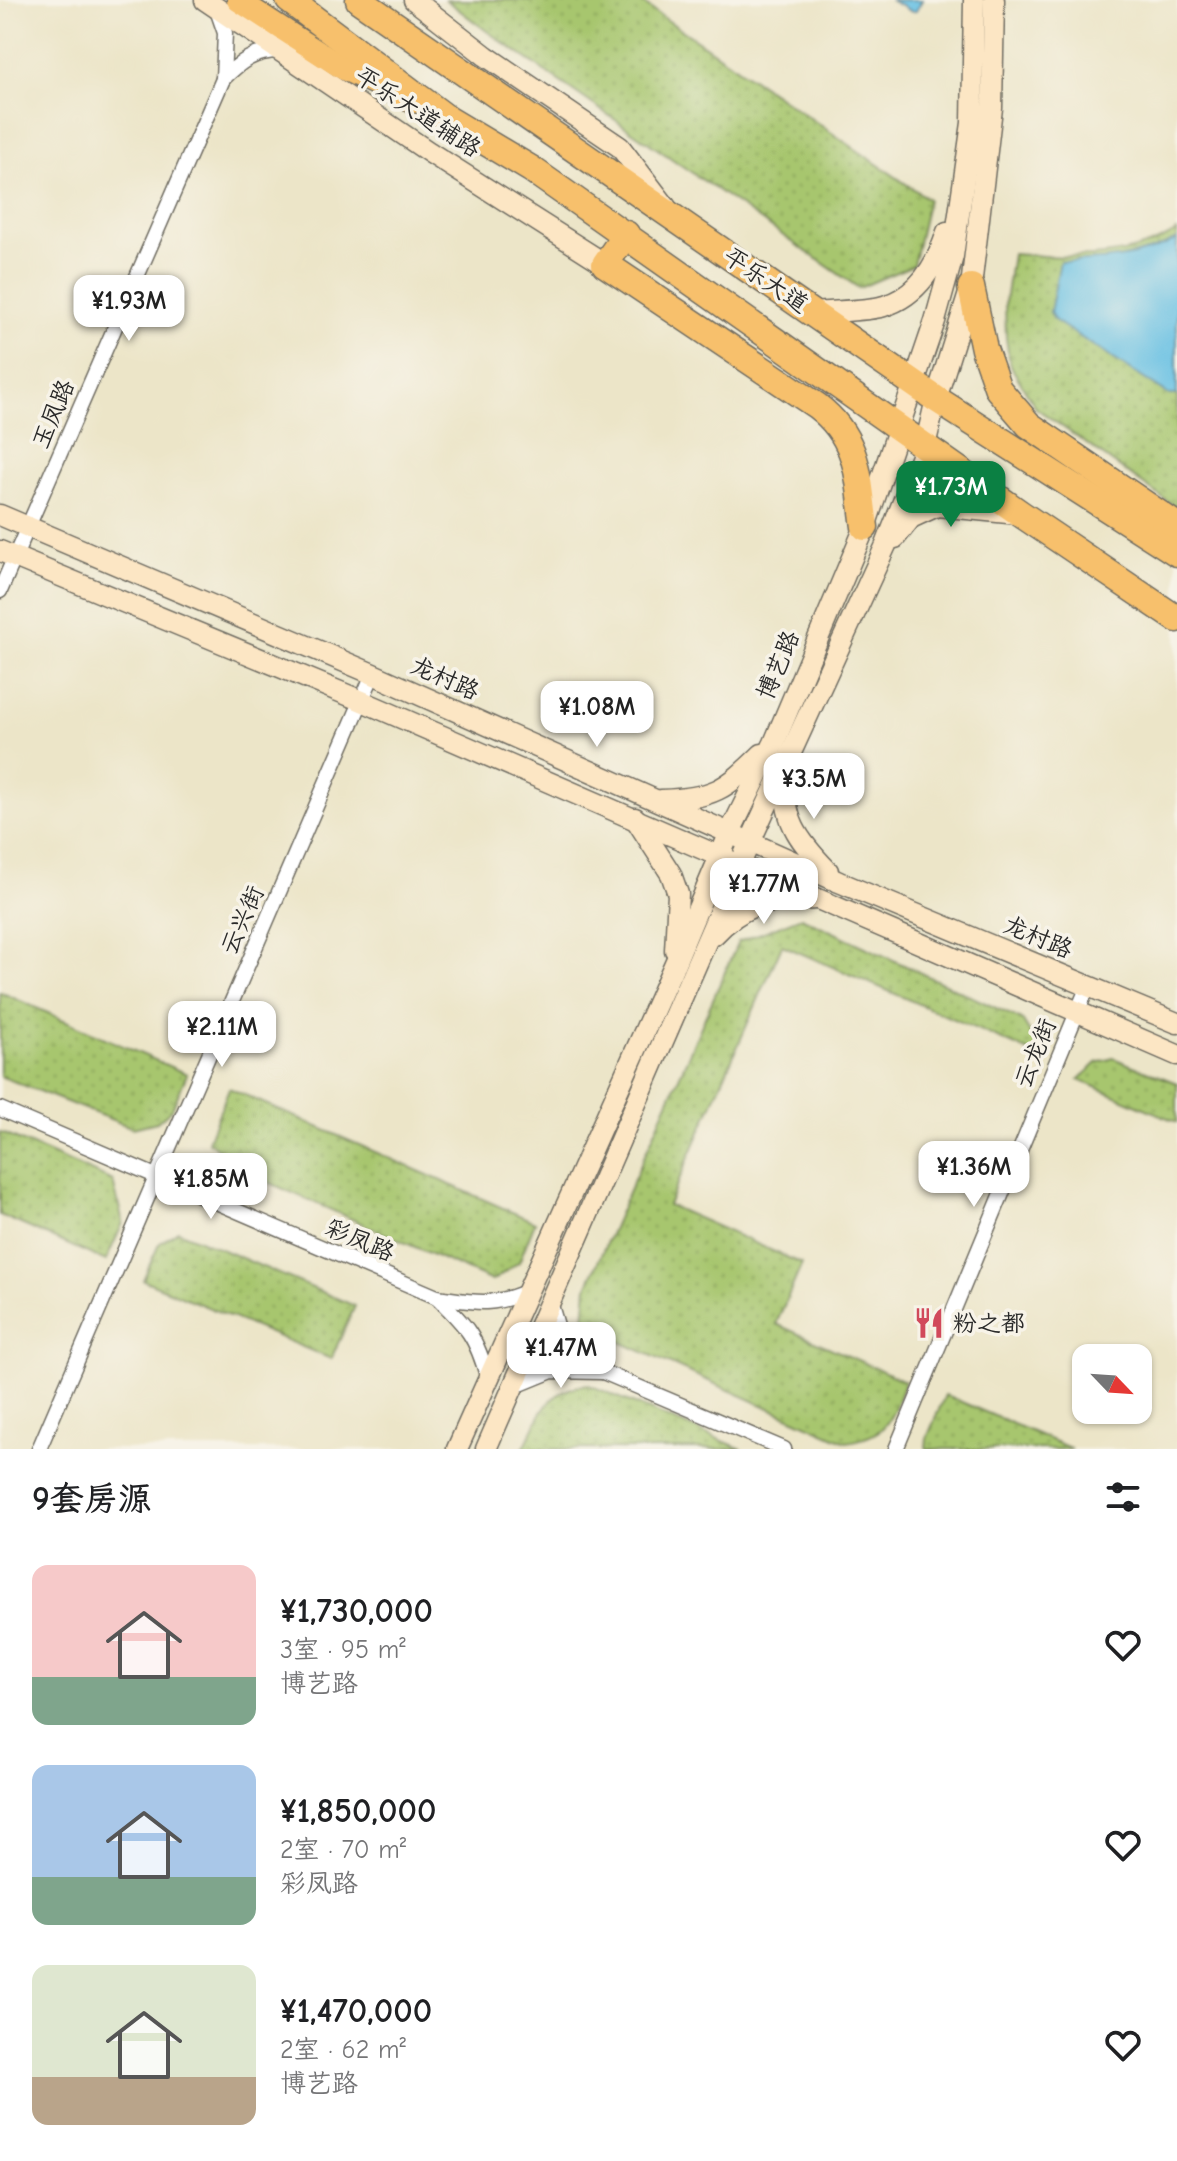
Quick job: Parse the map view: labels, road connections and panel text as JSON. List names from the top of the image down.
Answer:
{
  "streets": {
    "highway": ["平乐大道"],
    "main road": ["平乐大道辅路", "博艺路", "龙村路"],
    "street": [
      "玉凤路",
      "云兴街",
      "云龙街",
      "彩凤路"
    ]
  },
  "crossings": [
    ["平乐大道", "博艺路"],
    ["玉凤路", "龙村路"],
    ["博艺路", "龙村路"],
    ["博艺路", "彩凤路"],
    ["龙村路", "云兴街"],
    ["龙村路", "云龙街"],
    ["云兴街", "彩凤路"]
  ],
  "places": {
    "restaurant": ["粉之都"]
  },
  "north": "bottom right",
  "page": {
    "price": [
      "¥1.93M",
      "¥1.73M",
      "¥1.08M",
      "¥3.5M",
      "¥1.77M",
      "¥2.11M",
      "¥1.36M",
      "¥1.85M",
      "¥1.47M"
    ],
    "heading": "9套房源",
    "list": [
      {
        "name": "¥1,730,000",
        "note": "3室 · 95 m² · 博艺路"
      },
      {
        "name": "¥1,850,000",
        "note": "2室 · 70 m² · 彩凤路"
      },
      {
        "name": "¥1,470,000",
        "note": "2室 · 62 m² · 博艺路"
      }
    ]
  }
}
